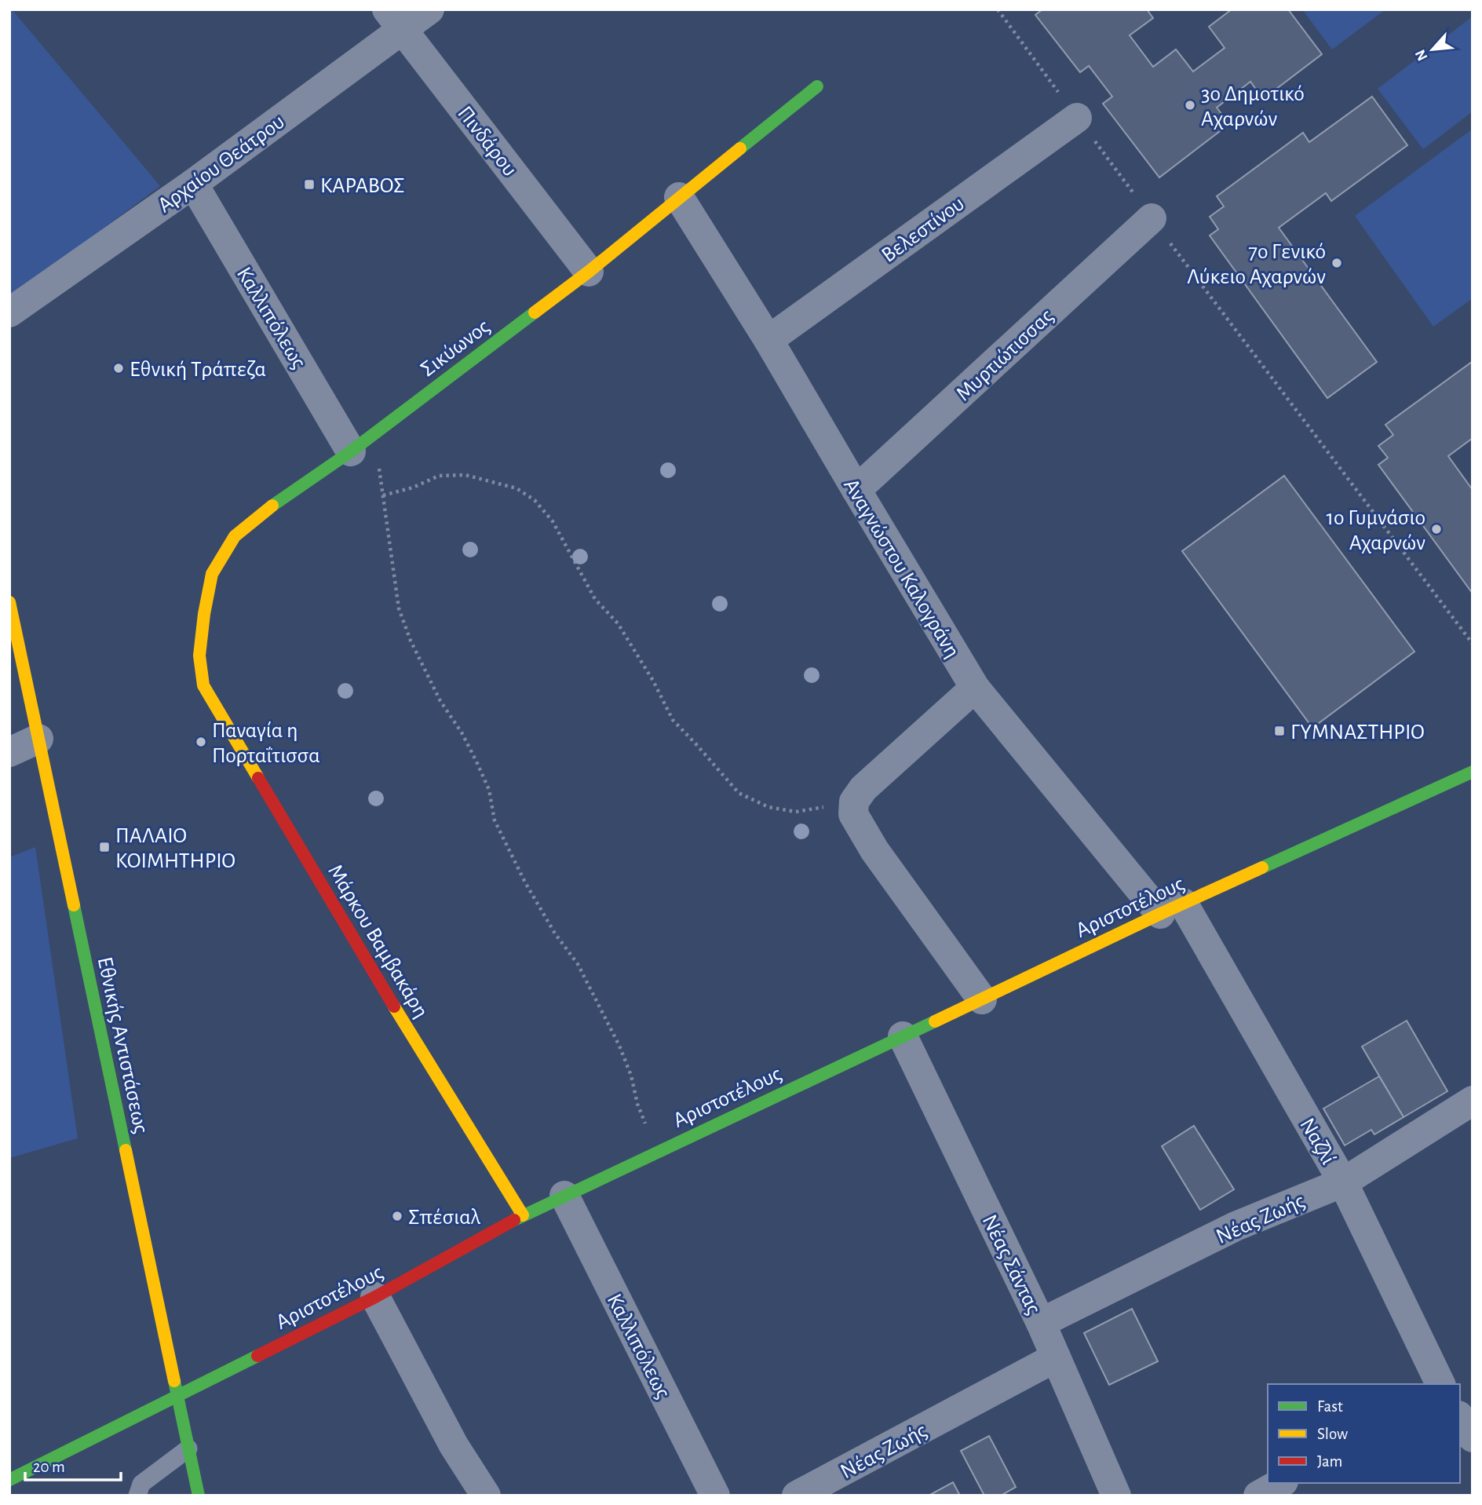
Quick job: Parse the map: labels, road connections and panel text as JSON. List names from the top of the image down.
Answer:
{
  "streets": {
    "street": [
      "Πινδάρου",
      "Αρχαίου Θεάτρου",
      "Βελεστίνου",
      "Καλλιπόλεως",
      "Σικύωνος",
      "Μυρτιώτισσας",
      "Αναγνώστου Καλογράνη",
      "Αριστοτέλους",
      "Μάρκου Βαμβακάρη",
      "Εθνικής Αντιστάσεως",
      "Ναζλί",
      "Νέας Ζωής",
      "Νέας Σάντας"
    ]
  },
  "crossings": [
    ["Πινδάρου", "Αρχαίου Θεάτρου"],
    ["Πινδάρου", "Σικύωνος"],
    ["Αρχαίου Θεάτρου", "Καλλιπόλεως"],
    ["Βελεστίνου", "Αναγνώστου Καλογράνη"],
    ["Καλλιπόλεως", "Σικύωνος"],
    ["Καλλιπόλεως", "Αριστοτέλους"],
    ["Σικύωνος", "Αναγνώστου Καλογράνη"],
    ["Σικύωνος", "Μάρκου Βαμβακάρη"],
    ["Μυρτιώτισσας", "Αναγνώστου Καλογράνη"],
    ["Αναγνώστου Καλογράνη", "Αριστοτέλους"],
    ["Αναγνώστου Καλογράνη", "Ναζλί"],
    ["Αριστοτέλους", "Μάρκου Βαμβακάρη"],
    ["Αριστοτέλους", "Εθνικής Αντιστάσεως"],
    ["Αριστοτέλους", "Ναζλί"],
    ["Αριστοτέλους", "Νέας Σάντας"],
    ["Ναζλί", "Νέας Ζωής"],
    ["Νέας Ζωής", "Νέας Σάντας"]
  ],
  "places": {
    "other": [
      "3ο Δημοτικό Αχαρνών",
      "7ο Γενικό Λύκειο Αχαρνών",
      "Εθνική Τράπεζα",
      "1ο Γυμνάσιο Αχαρνών",
      "Παναγία η Πορταΐτισσα",
      "Σπέσιαλ"
    ],
    "transit": ["ΚΑΡΑΒΟΣ", "ΓΥΜΝΑΣΤΗΡΙΟ", "ΠΑΛΑΙΟ ΚΟΙΜΗΤΗΡΙΟ"]
  },
  "legend": ["Fast", "Slow", "Jam"],
  "scale_bar": "20 m",
  "north": "bottom left"
}
